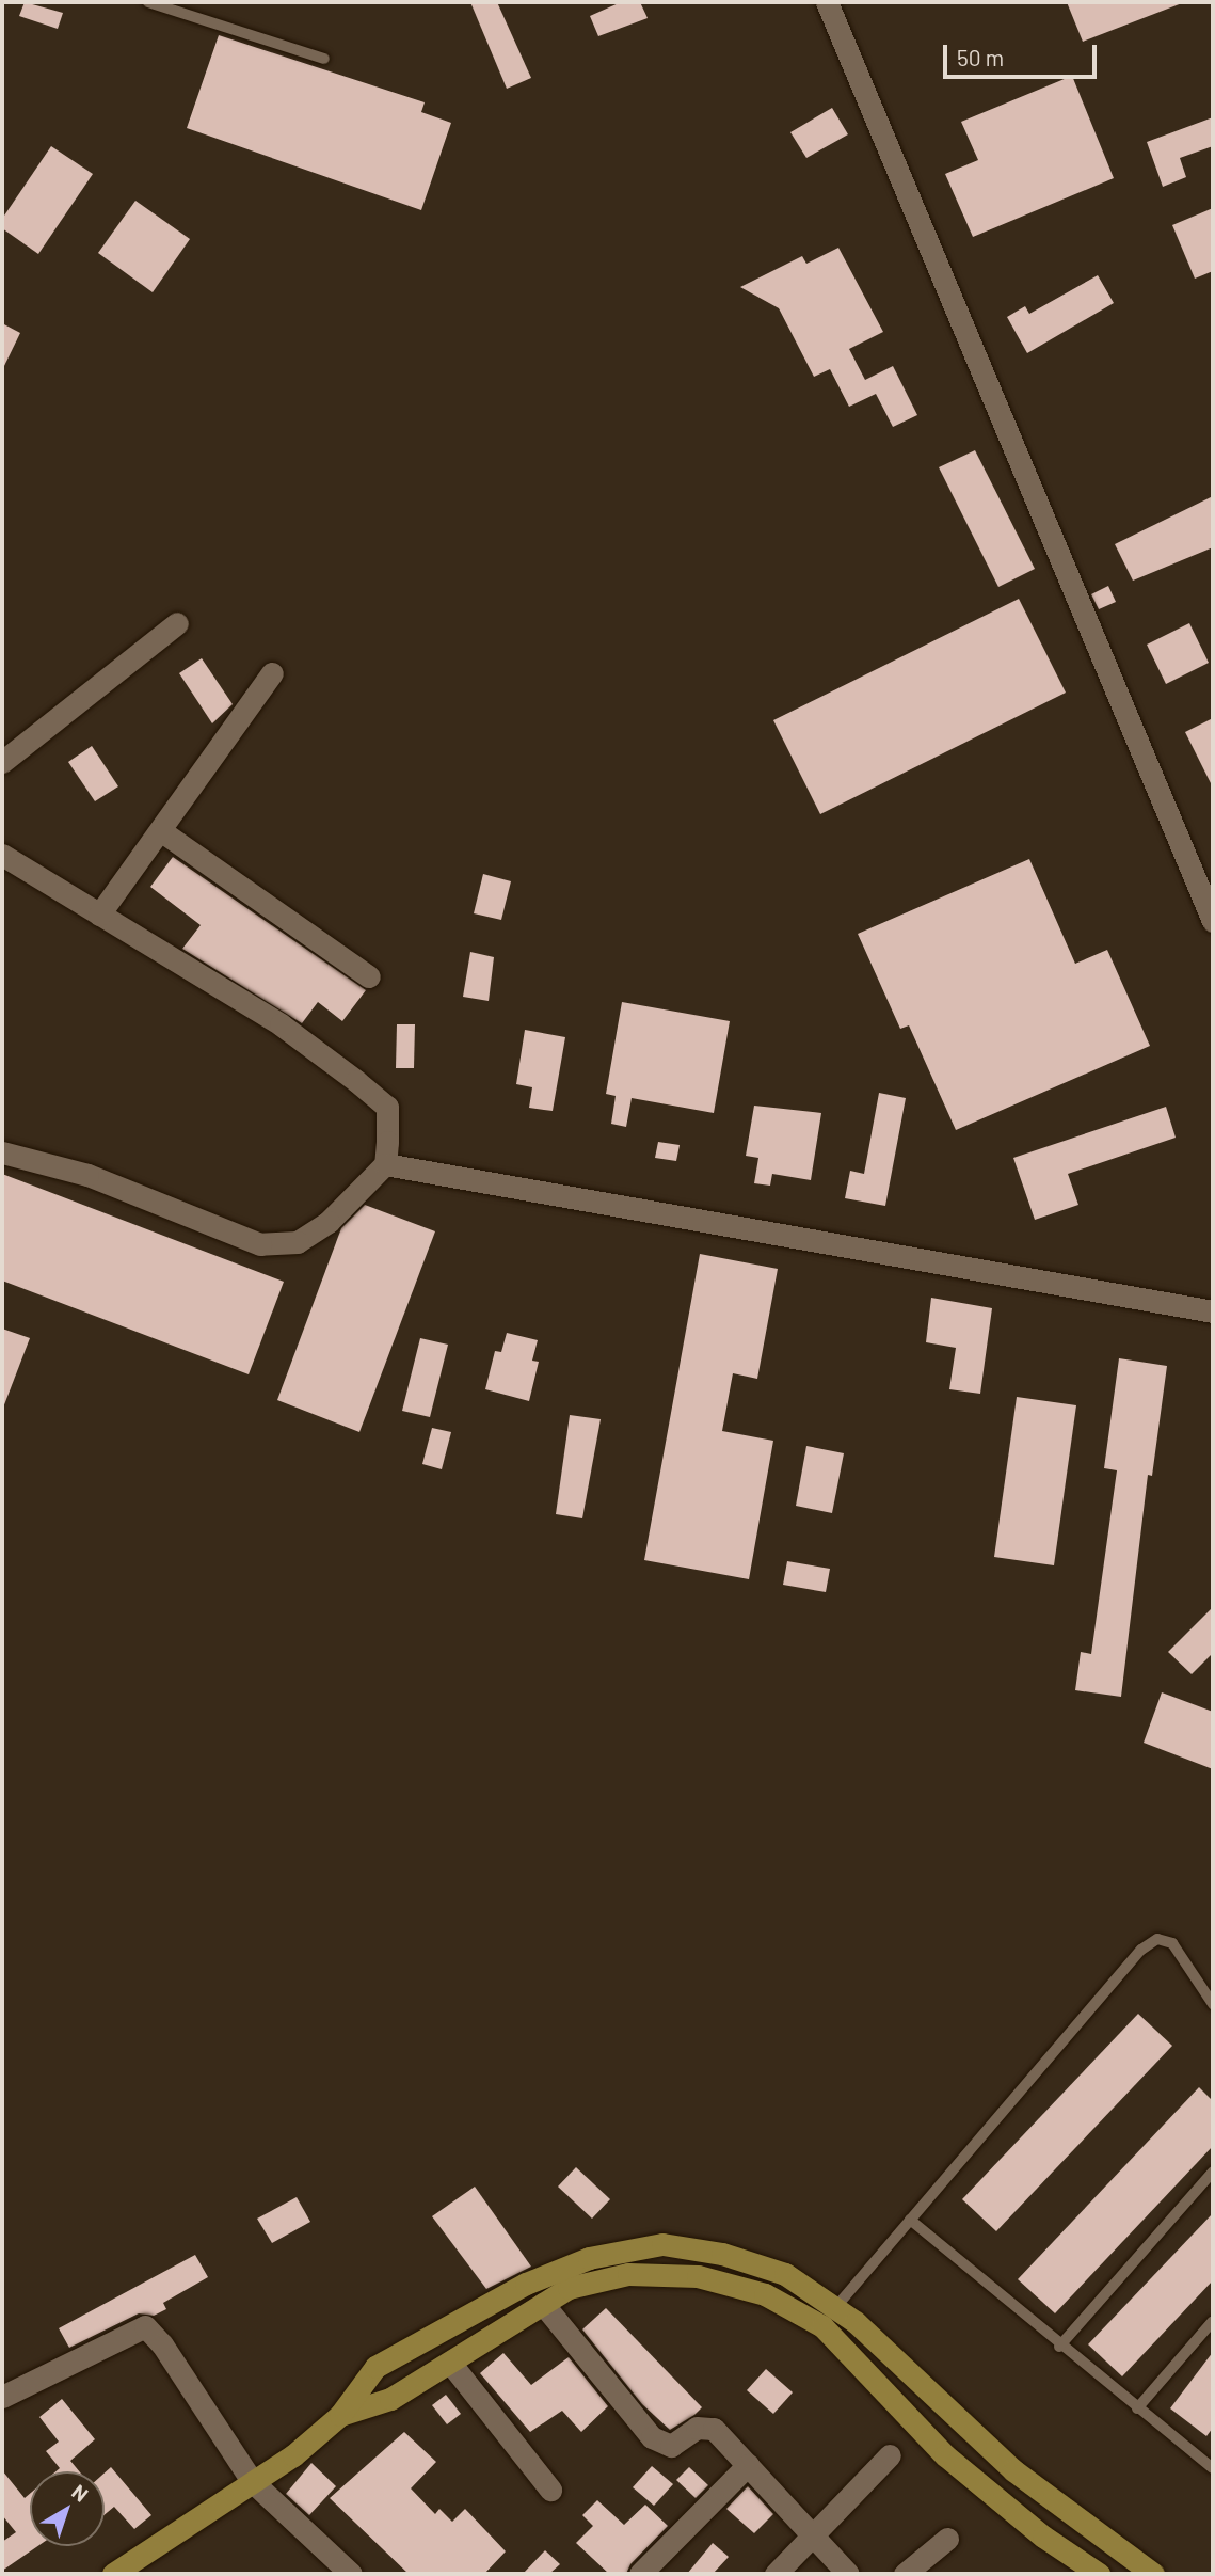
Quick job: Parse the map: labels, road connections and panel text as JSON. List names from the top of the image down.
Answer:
{
  "scale_bar": "50 m",
  "north": "top right"
}
